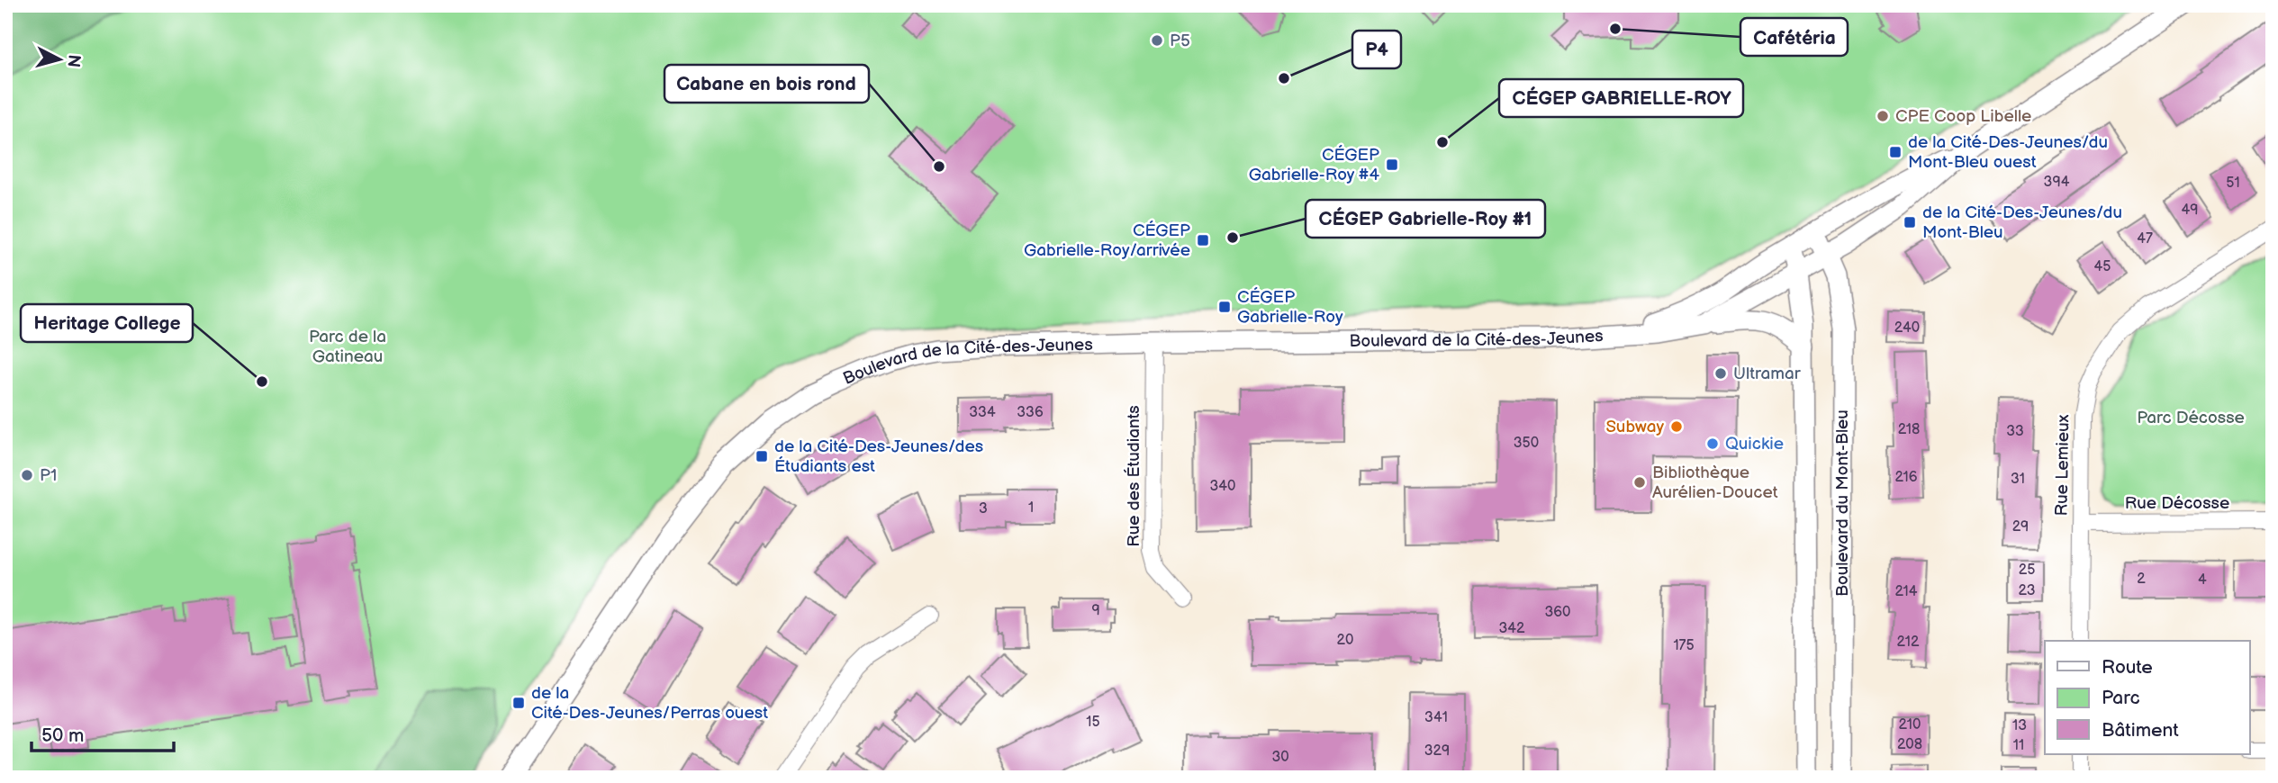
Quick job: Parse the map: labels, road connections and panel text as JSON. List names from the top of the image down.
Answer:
{
  "streets": {
    "street": [
      "Boulevard de la Cité-des-Jeunes",
      "Rue Lemieux",
      "Rue des Étudiants",
      "Boulevard du Mont-Bleu",
      "Rue Décosse"
    ]
  },
  "crossings": [
    ["Boulevard de la Cité-des-Jeunes", "Rue des Étudiants"],
    ["Boulevard de la Cité-des-Jeunes", "Boulevard du Mont-Bleu"],
    ["Rue Lemieux", "Rue Décosse"]
  ],
  "parks": ["Parc de la Gatineau", "Parc Décosse"],
  "places": {
    "other": [
      "Cafétéria",
      "P5",
      "P4",
      "CPE Coop Libelle",
      "CÉGEP GABRIELLE-ROY",
      "Cabane en bois rond",
      "CÉGEP Gabrielle-Roy #1",
      "Ultramar",
      "Heritage College",
      "Subway",
      "Quickie",
      "P1",
      "Bibliothèque Aurélien-Doucet"
    ],
    "transit": [
      "de la Cité-Des-Jeunes/du Mont-Bleu ouest",
      "CÉGEP Gabrielle-Roy #4",
      "de la Cité-Des-Jeunes/du Mont-Bleu",
      "CÉGEP Gabrielle-Roy/arrivée",
      "CÉGEP Gabrielle-Roy",
      "de la Cité-Des-Jeunes/des Étudiants est",
      "de la Cité-Des-Jeunes/Perras ouest"
    ]
  },
  "house_numbers": [
    "394",
    "51",
    "49",
    "47",
    "45",
    "240",
    "334",
    "336",
    "218",
    "33",
    "350",
    "216",
    "31",
    "340",
    "1",
    "3",
    "29",
    "25",
    "2",
    "4",
    "23",
    "214",
    "9",
    "360",
    "342",
    "20",
    "212",
    "175",
    "341",
    "15",
    "210",
    "13",
    "208",
    "11",
    "329",
    "30"
  ],
  "legend": ["Route", "Parc", "Bâtiment"],
  "scale_bar": "50 m",
  "north": "right"
}
